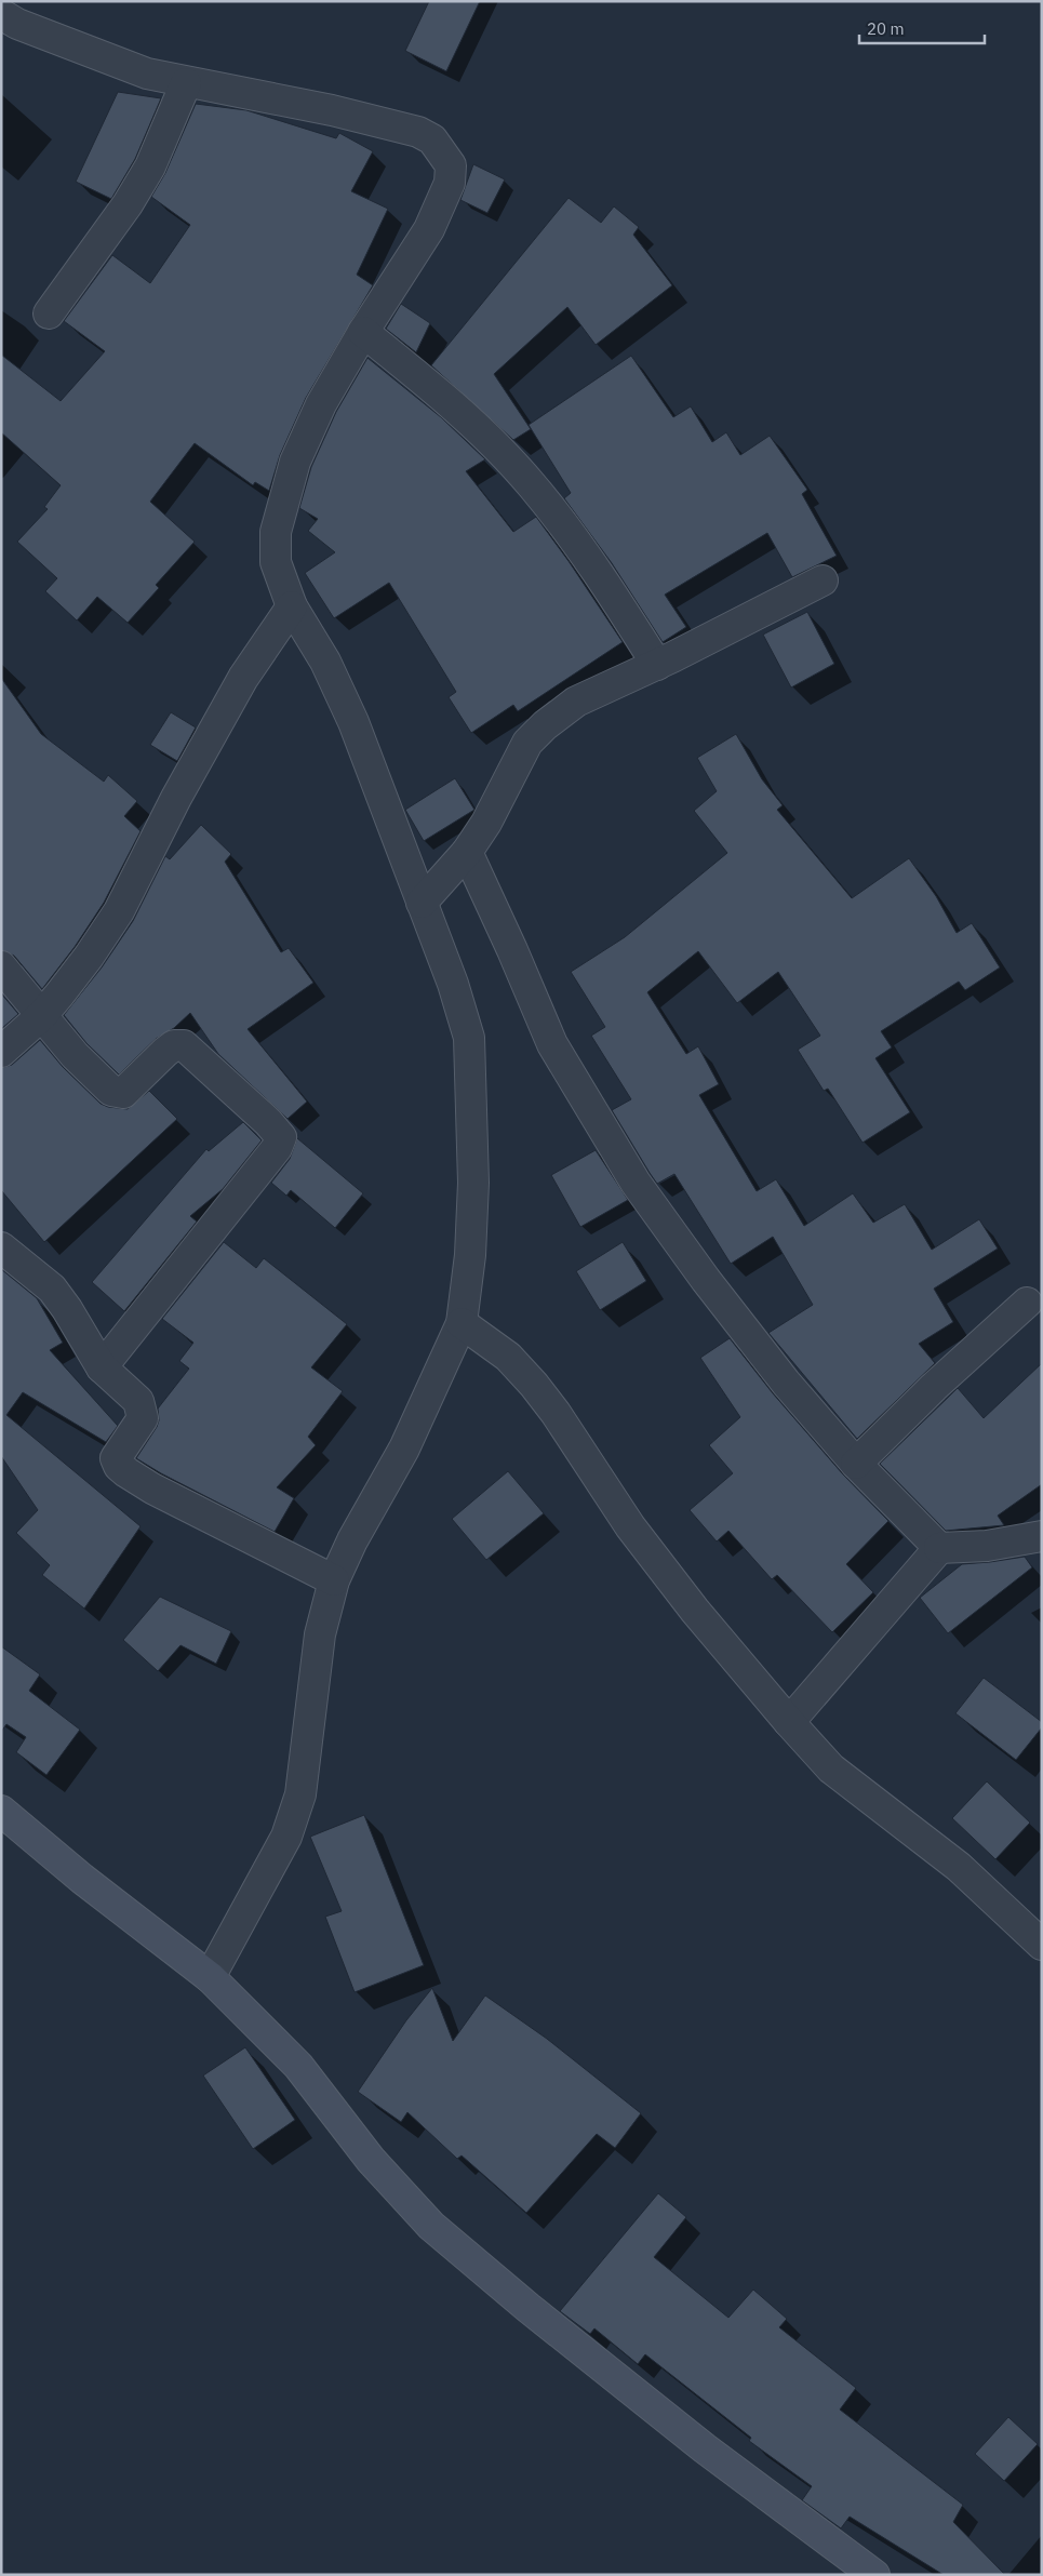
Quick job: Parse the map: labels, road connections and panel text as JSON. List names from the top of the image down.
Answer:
{
  "scale_bar": "20 m"
}
